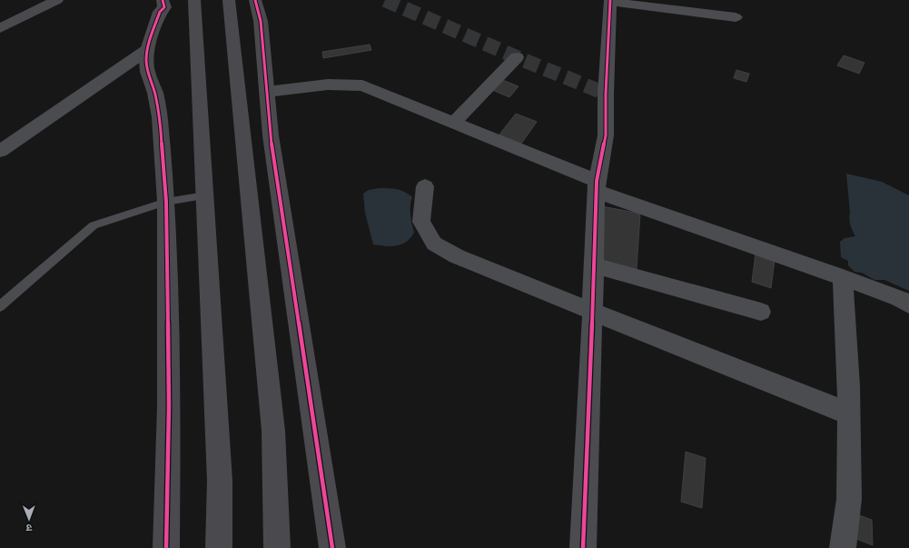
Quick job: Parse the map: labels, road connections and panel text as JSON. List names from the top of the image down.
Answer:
{
  "north": "bottom"
}
